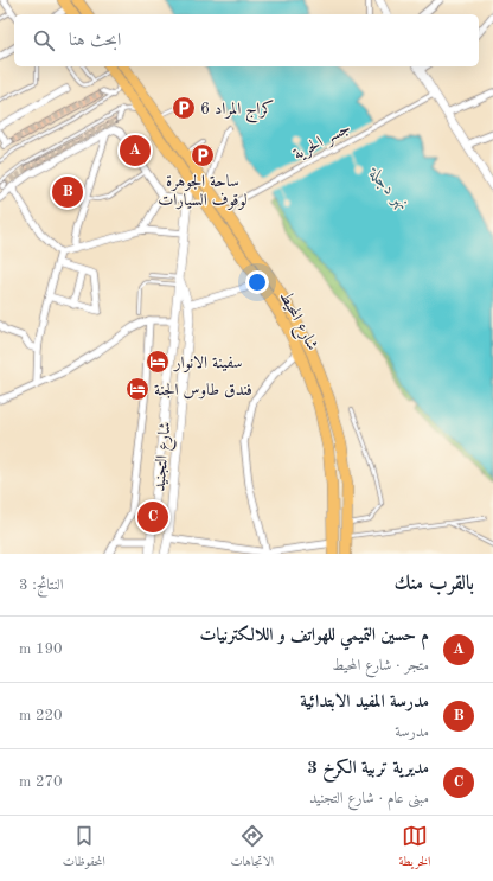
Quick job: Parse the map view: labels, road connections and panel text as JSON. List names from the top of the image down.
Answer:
{
  "streets": {
    "main road": ["شارع المحيط"],
    "street": ["جسر الحرية", "شارع التجنيد"]
  },
  "crossings": [
    ["جسر الحرية", "شارع المحيط"],
    ["شارع المحيط", "شارع التجنيد"]
  ],
  "water": ["نهر دجلة"],
  "places": {
    "parking": ["كراج المراد 6", "ساحة الجوهرة لوقوف السيارات"],
    "hotel": ["سفينة الانوار", "فندق طاوس الجنة"]
  },
  "page": {
    "search": "ابحث هنا",
    "pins": ["A", "B", "C"],
    "heading": ["بالقرب منك", "النتائج: 3"],
    "list": [
      {
        "mark": "A",
        "name": "م حسين التميمي للهواتف و اللالكترنيات",
        "note": "متجر · شارع المحيط",
        "value": "190 m"
      },
      {
        "mark": "B",
        "name": "مدرسة المفيد الابتدائية",
        "note": "مدرسة",
        "value": "220 m"
      },
      {
        "mark": "C",
        "name": "مديرية تربية الكرخ 3",
        "note": "مبنى عام · شارع التجنيد",
        "value": "270 m"
      }
    ],
    "nav": ["الخريطة", "الاتجاهات", "المحفوظات"]
  }
}
